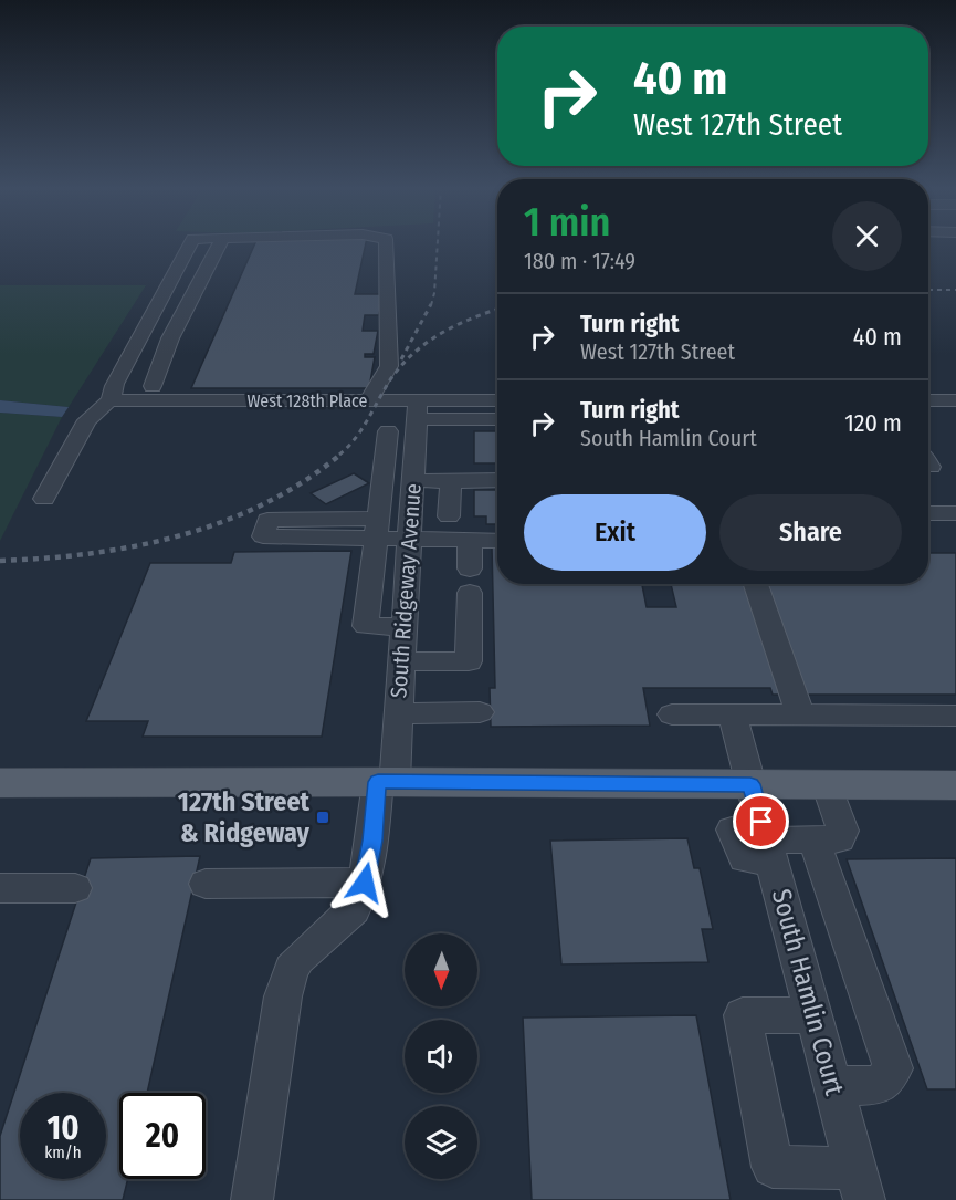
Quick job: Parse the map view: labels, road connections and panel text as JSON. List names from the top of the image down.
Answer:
{
  "streets": {
    "street": ["West 128th Place", "South Ridgeway Avenue", "South Hamlin Court"]
  },
  "crossings": [
    ["West 128th Place", "South Ridgeway Avenue"]
  ],
  "places": {
    "transit": ["127th Street & Ridgeway"]
  },
  "north": "bottom",
  "page": {
    "turn": ["40 m", "West 127th Street"],
    "heading": ["1 min", "180 m · 17:49"],
    "list": [
      {
        "name": "Turn right",
        "note": "West 127th Street",
        "value": "40 m"
      },
      {
        "name": "Turn right",
        "note": "South Hamlin Court",
        "value": "120 m"
      }
    ],
    "buttons": ["Exit", "Share"],
    "speed": "10 km/h",
    "limit": "20"
  }
}
